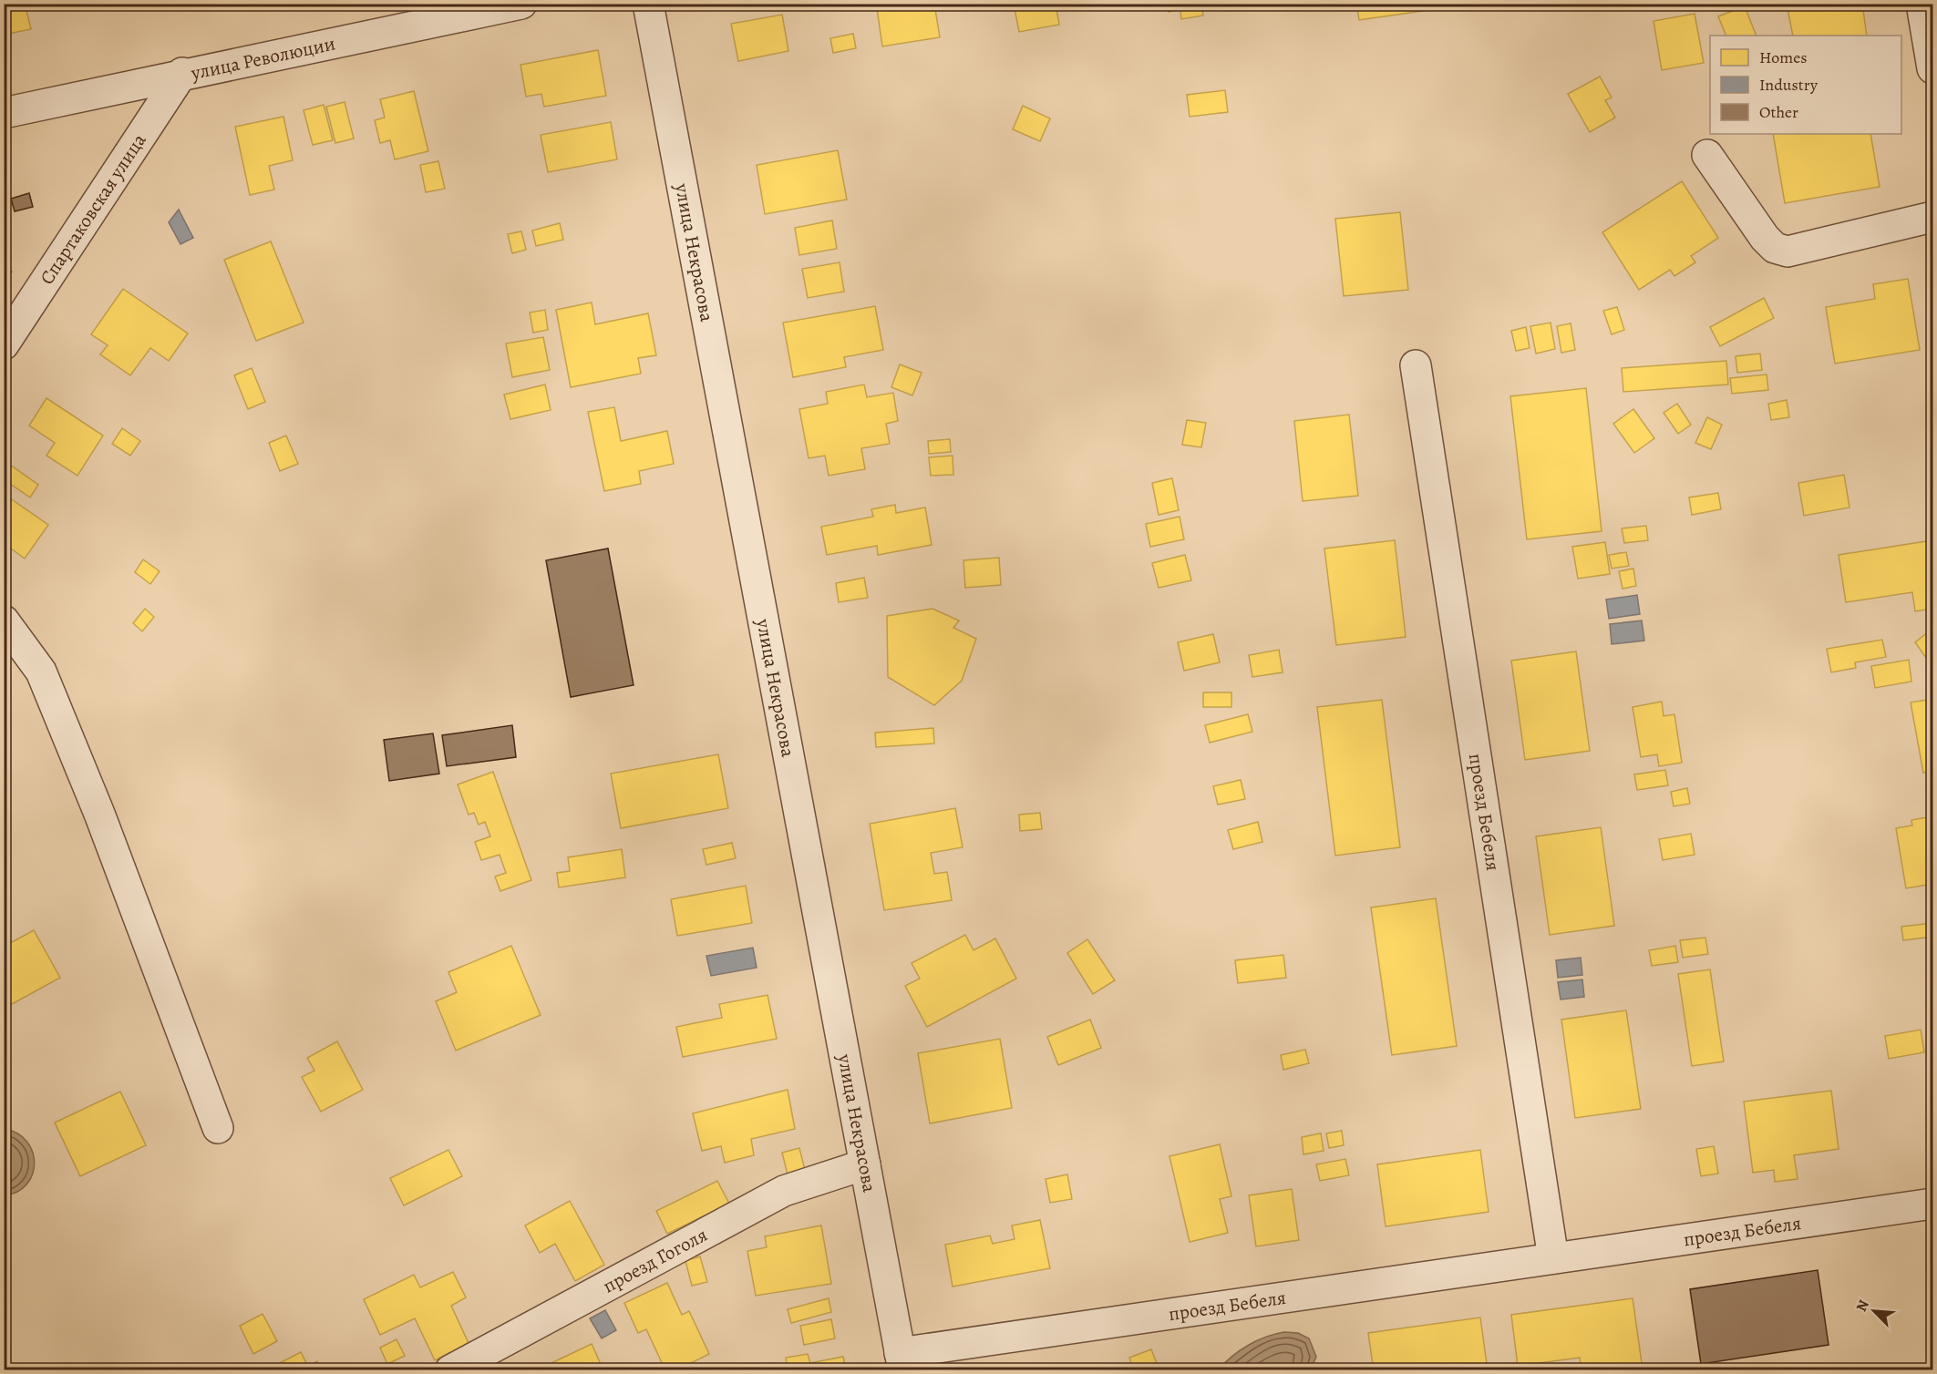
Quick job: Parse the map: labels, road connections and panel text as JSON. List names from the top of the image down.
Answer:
{
  "streets": {
    "street": [
      "улица Революции",
      "Спартаковская улица",
      "улица Некрасова",
      "проезд Бебеля",
      "проезд Гоголя"
    ]
  },
  "crossings": [
    ["улица Революции", "Спартаковская улица"],
    ["улица Некрасова", "проезд Бебеля"],
    ["улица Некрасова", "проезд Гоголя"]
  ],
  "legend": ["Homes", "Industry", "Other"],
  "north": "top left"
}
